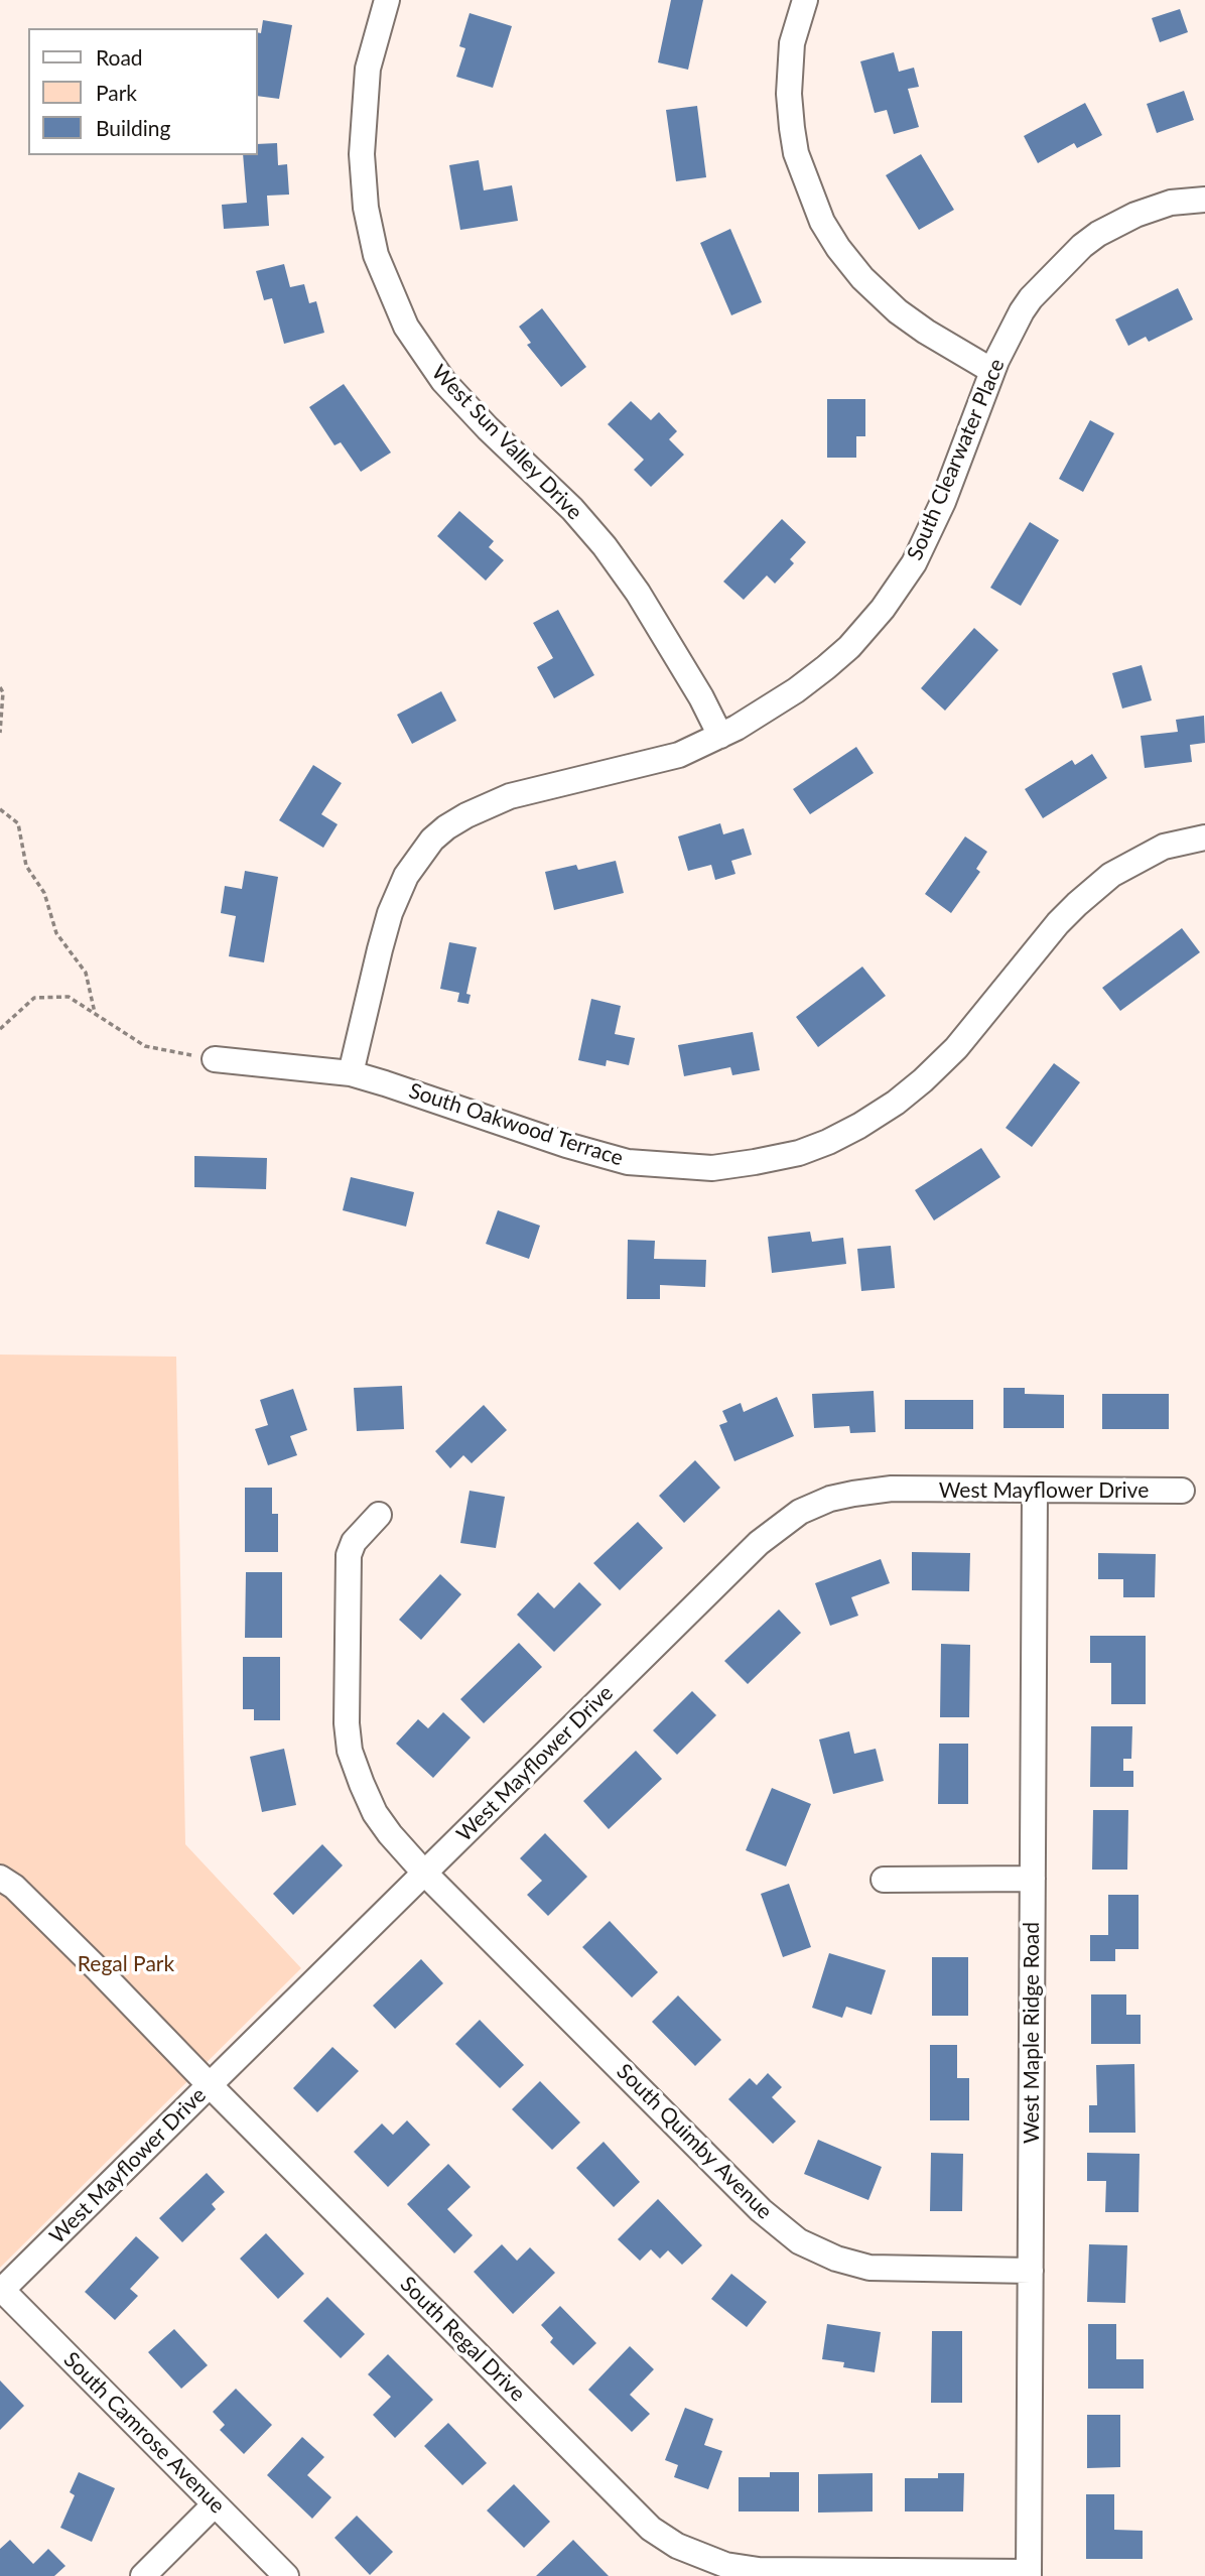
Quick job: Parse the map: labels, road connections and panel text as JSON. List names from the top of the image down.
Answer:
{
  "streets": {
    "street": [
      "West Sun Valley Drive",
      "South Clearwater Place",
      "South Oakwood Terrace",
      "West Mayflower Drive",
      "West Maple Ridge Road",
      "South Quimby Avenue",
      "South Regal Drive",
      "South Camrose Avenue"
    ]
  },
  "crossings": [
    ["West Sun Valley Drive", "South Clearwater Place"],
    ["South Clearwater Place", "South Oakwood Terrace"],
    ["West Mayflower Drive", "West Maple Ridge Road"],
    ["West Mayflower Drive", "South Quimby Avenue"],
    ["West Mayflower Drive", "South Regal Drive"],
    ["West Mayflower Drive", "South Camrose Avenue"],
    ["West Maple Ridge Road", "South Quimby Avenue"],
    ["West Maple Ridge Road", "South Regal Drive"]
  ],
  "parks": ["Regal Park"],
  "legend": ["Road", "Park", "Building"]
}
